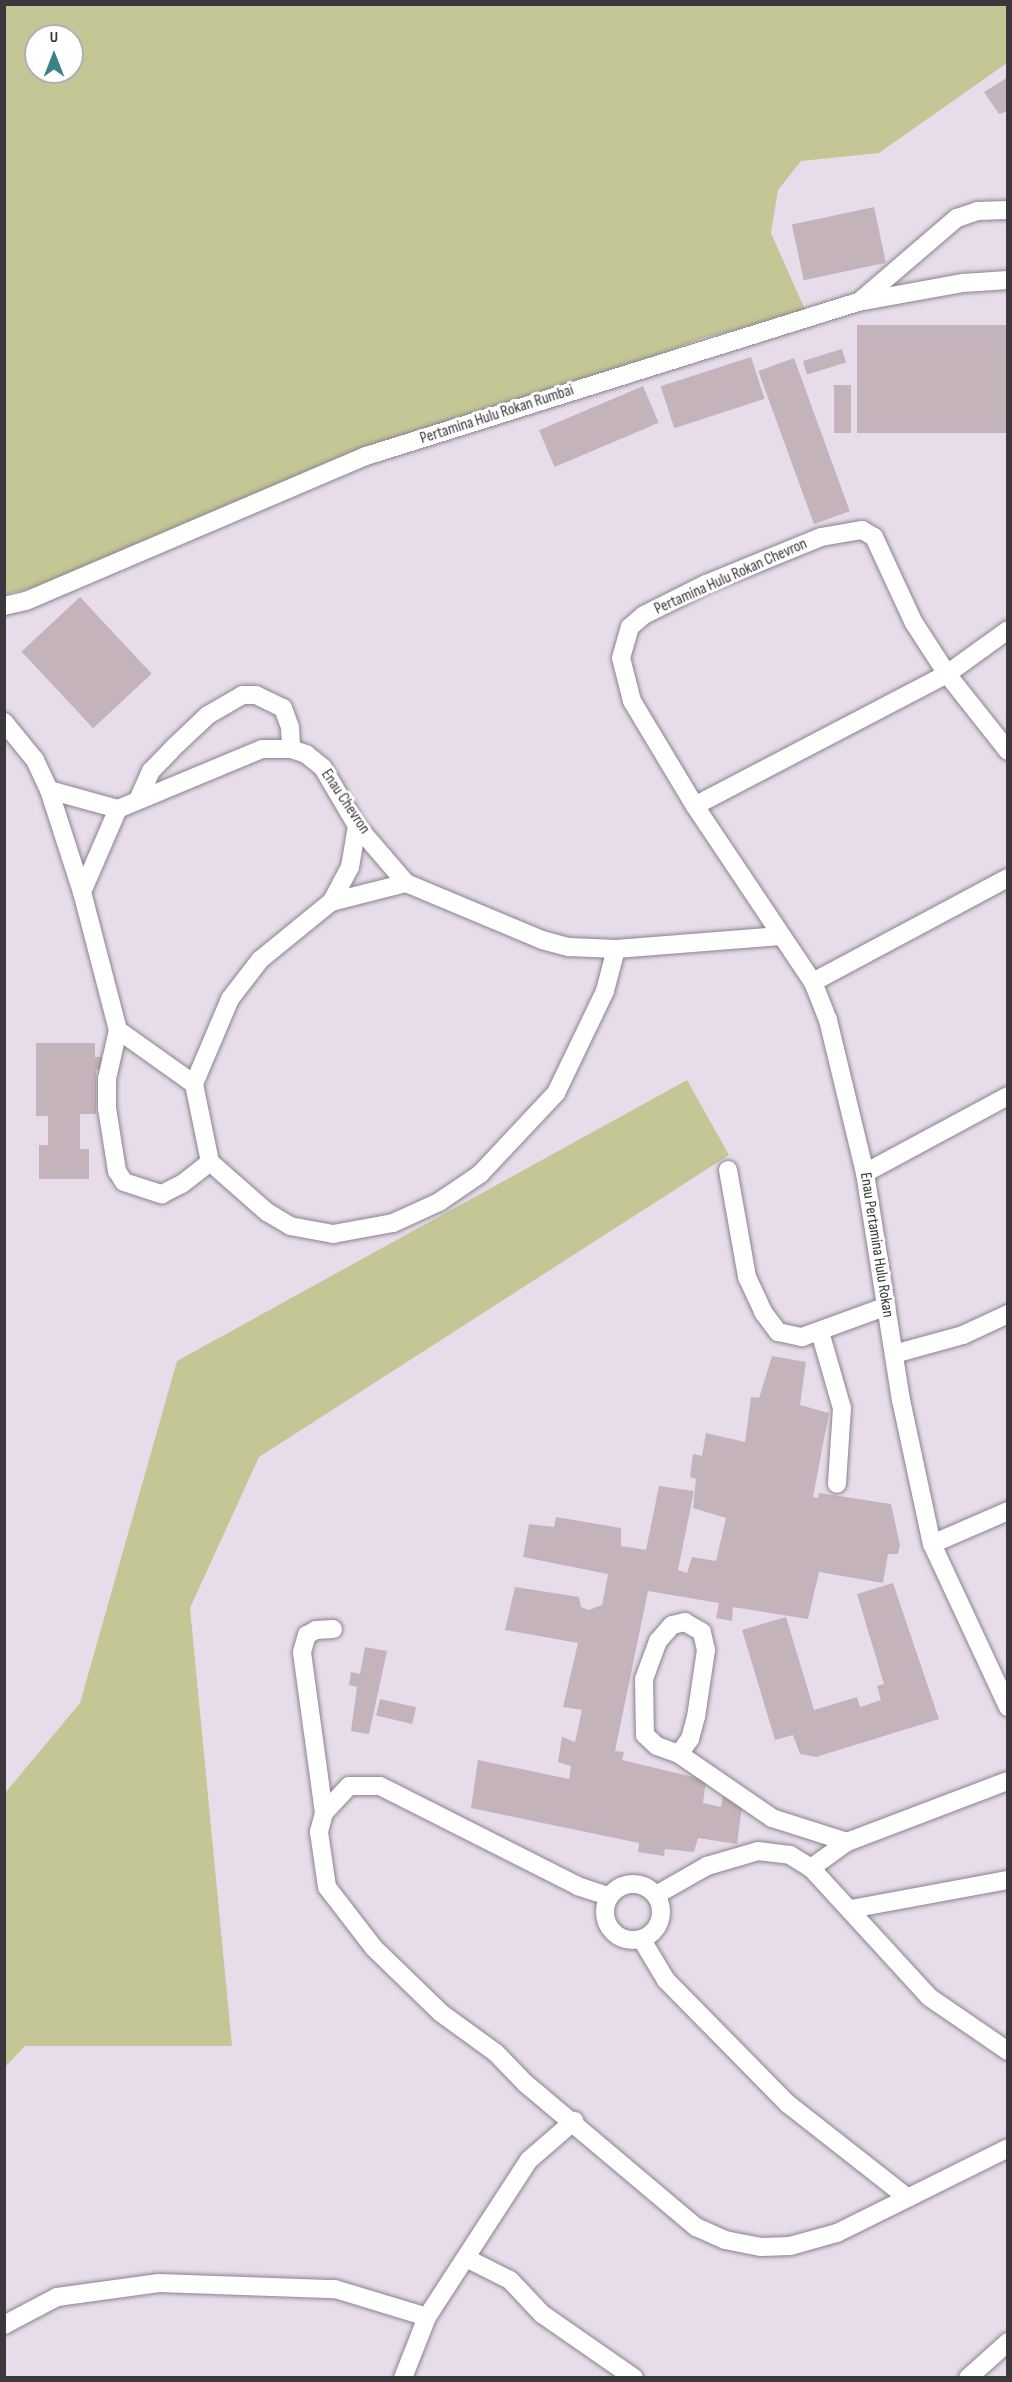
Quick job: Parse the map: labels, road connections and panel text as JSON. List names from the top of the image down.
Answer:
{
  "streets": {
    "street": [
      "Pertamina Hulu Rokan Rumbai",
      "Pertamina Hulu Rokan Chevron",
      "Enau Chevron",
      "Enau Pertamina Hulu Rokan"
    ]
  },
  "crossings": [
    ["Pertamina Hulu Rokan Chevron", "Enau Pertamina Hulu Rokan"],
    ["Enau Chevron", "Enau Pertamina Hulu Rokan"]
  ],
  "north": "top"
}
